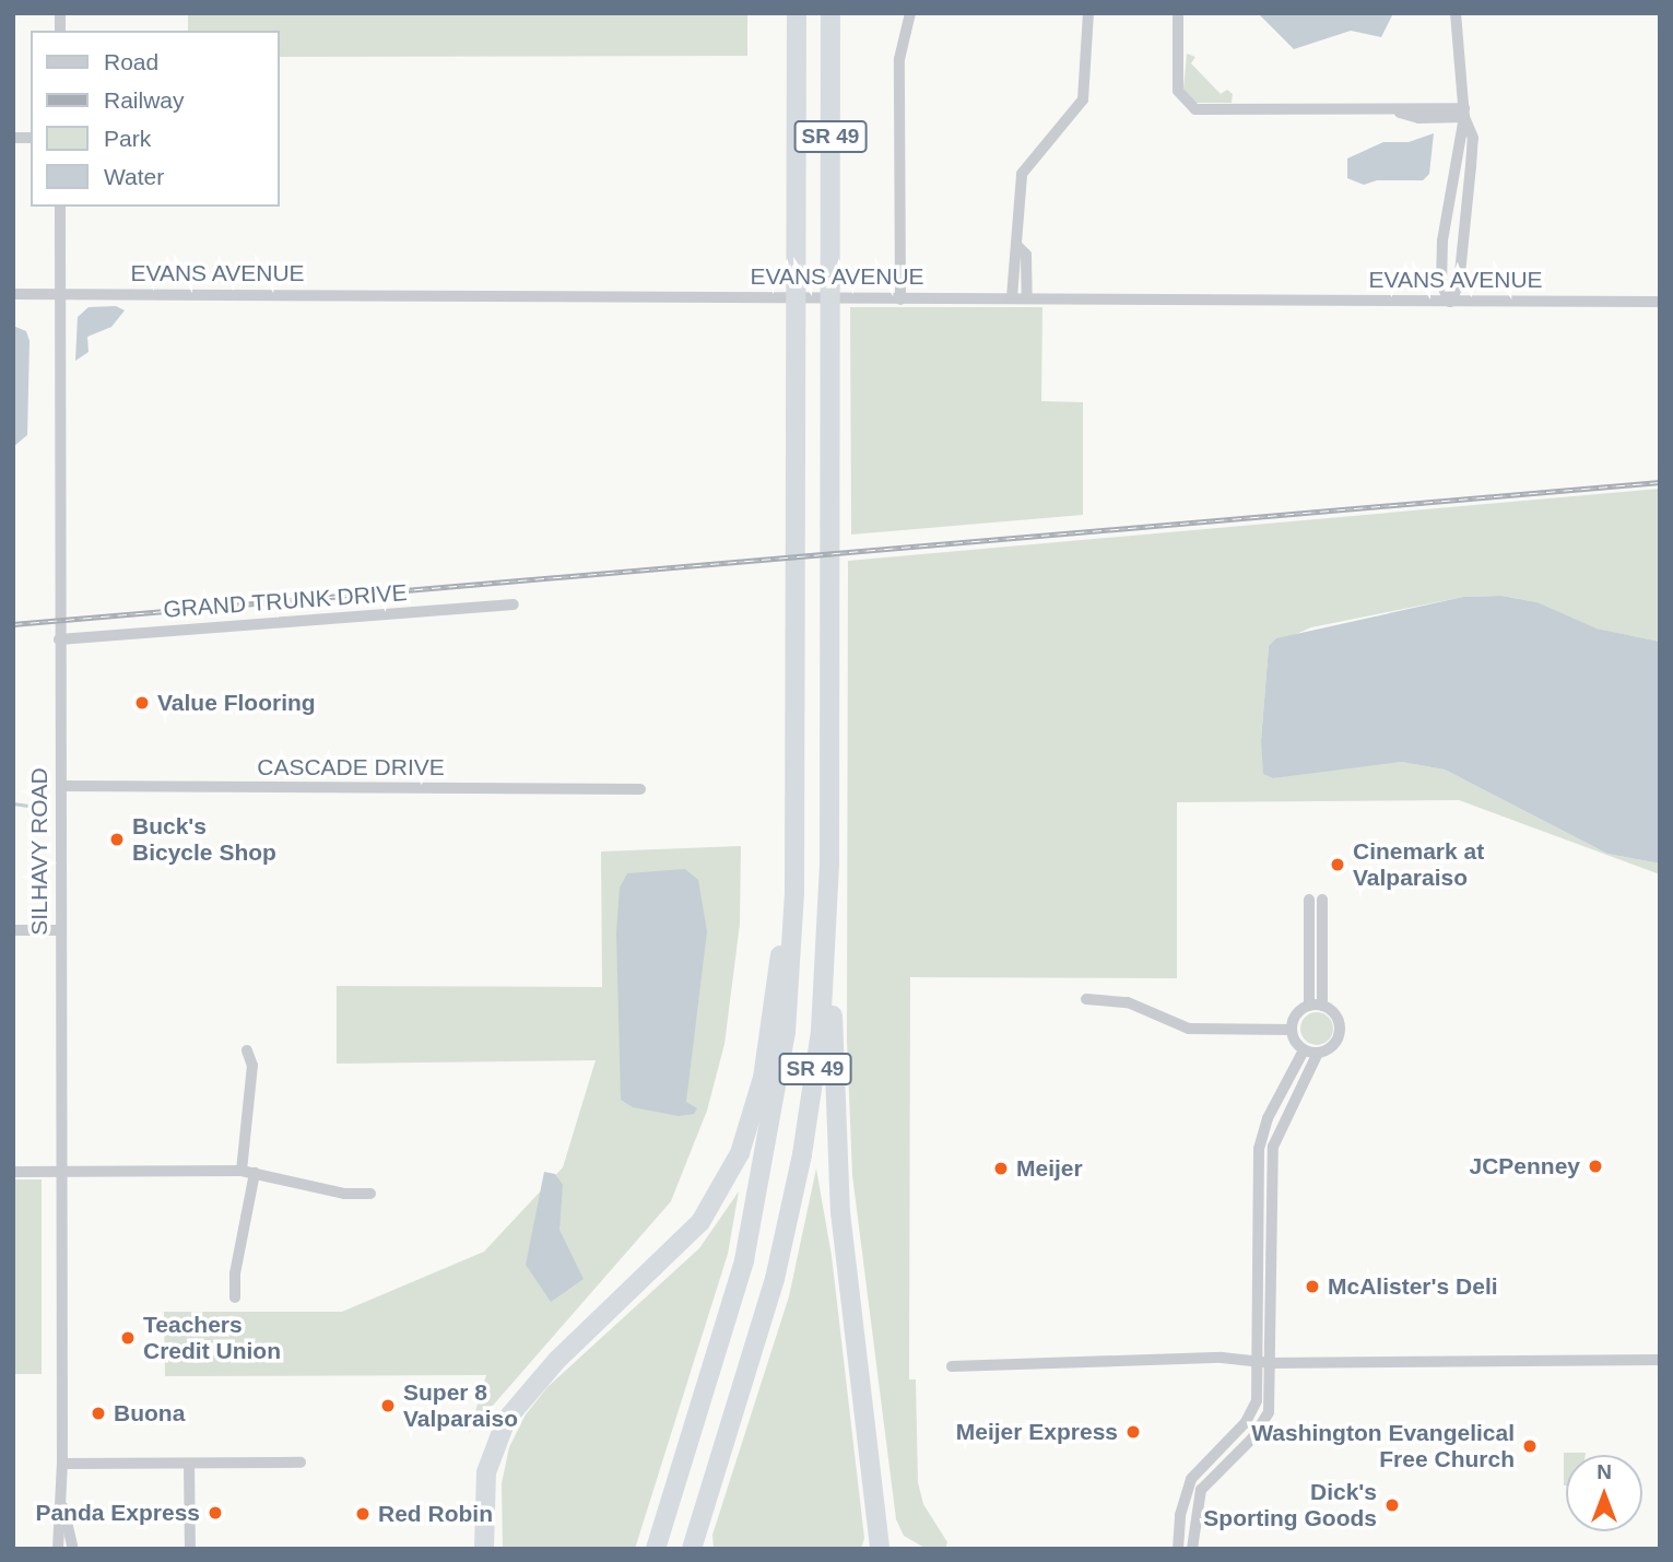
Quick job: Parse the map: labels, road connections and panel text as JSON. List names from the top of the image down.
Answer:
{
  "streets": {
    "highway": ["SR 49"],
    "street": [
      "EVANS AVENUE",
      "GRAND TRUNK DRIVE",
      "CASCADE DRIVE",
      "SILHAVY ROAD"
    ]
  },
  "crossings": [
    ["EVANS AVENUE", "SILHAVY ROAD"],
    ["GRAND TRUNK DRIVE", "SILHAVY ROAD"],
    ["CASCADE DRIVE", "SILHAVY ROAD"]
  ],
  "places": [
    "Value Flooring",
    "Buck's Bicycle Shop",
    "Cinemark at Valparaiso",
    "JCPenney",
    "Meijer",
    "McAlister's Deli",
    "Teachers Credit Union",
    "Super 8 Valparaiso",
    "Buona",
    "Meijer Express",
    "Washington Evangelical Free Church",
    "Dick's Sporting Goods",
    "Panda Express",
    "Red Robin"
  ],
  "legend": [
    "Road",
    "Railway",
    "Park",
    "Water"
  ],
  "north": "top"
}
